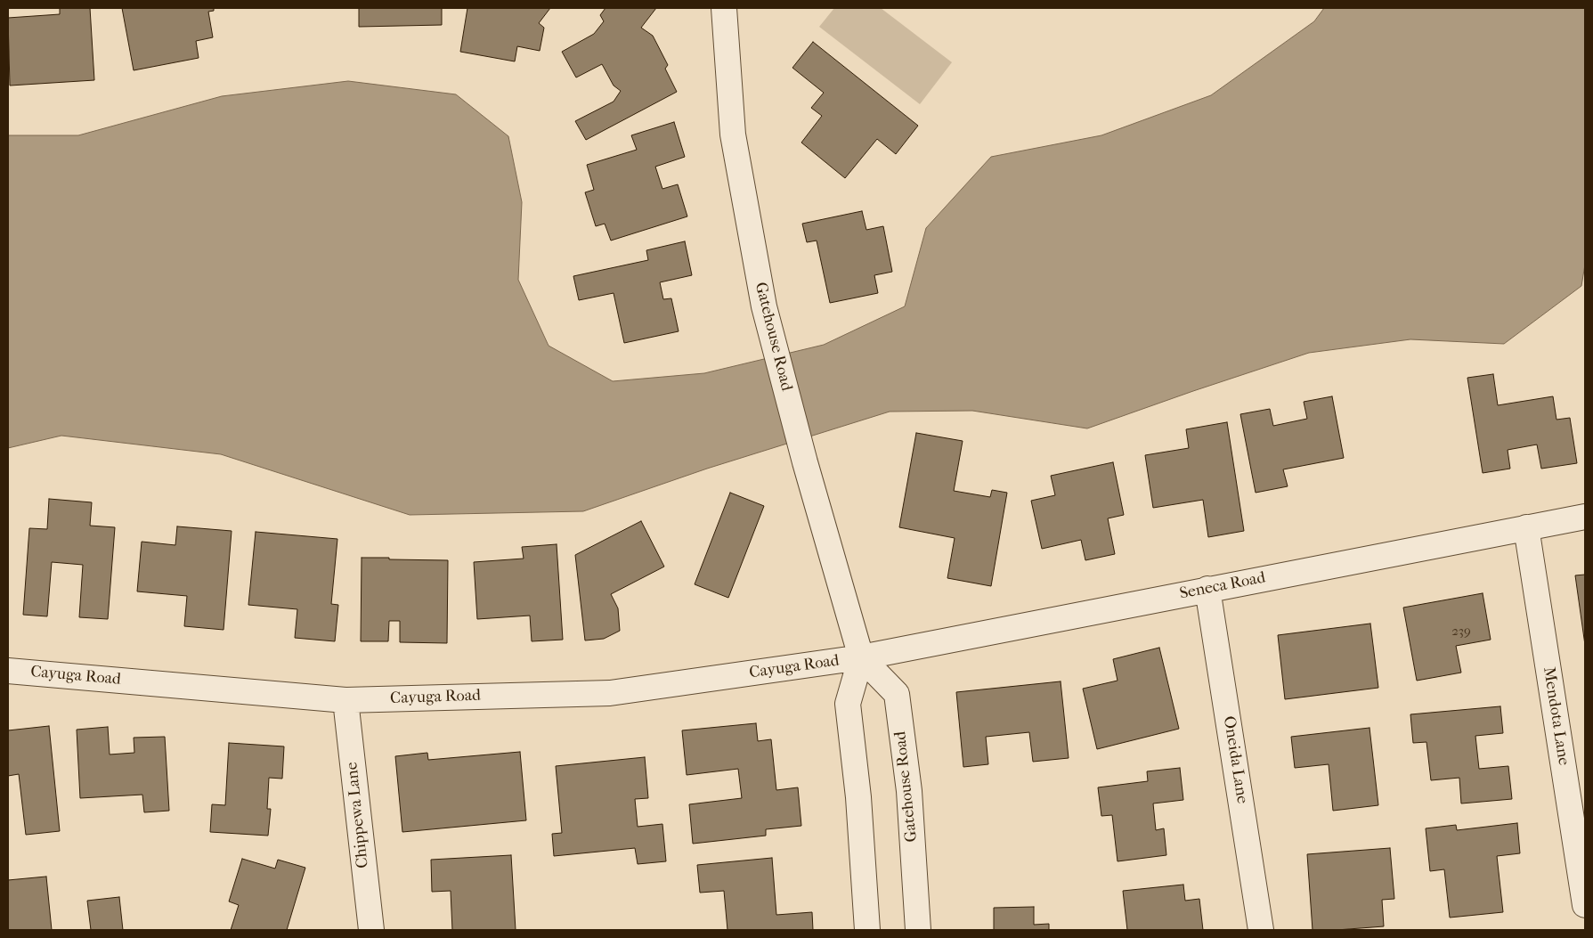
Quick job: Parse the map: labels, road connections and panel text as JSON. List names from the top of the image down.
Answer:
{
  "streets": {
    "street": [
      "Gatehouse Road",
      "Seneca Road",
      "Cayuga Road",
      "Mendota Lane",
      "Oneida Lane",
      "Chippewa Lane"
    ]
  },
  "crossings": [
    ["Gatehouse Road", "Seneca Road"],
    ["Gatehouse Road", "Cayuga Road"],
    ["Seneca Road", "Cayuga Road"],
    ["Seneca Road", "Mendota Lane"],
    ["Seneca Road", "Oneida Lane"],
    ["Cayuga Road", "Chippewa Lane"]
  ],
  "house_numbers": ["239"]
}
